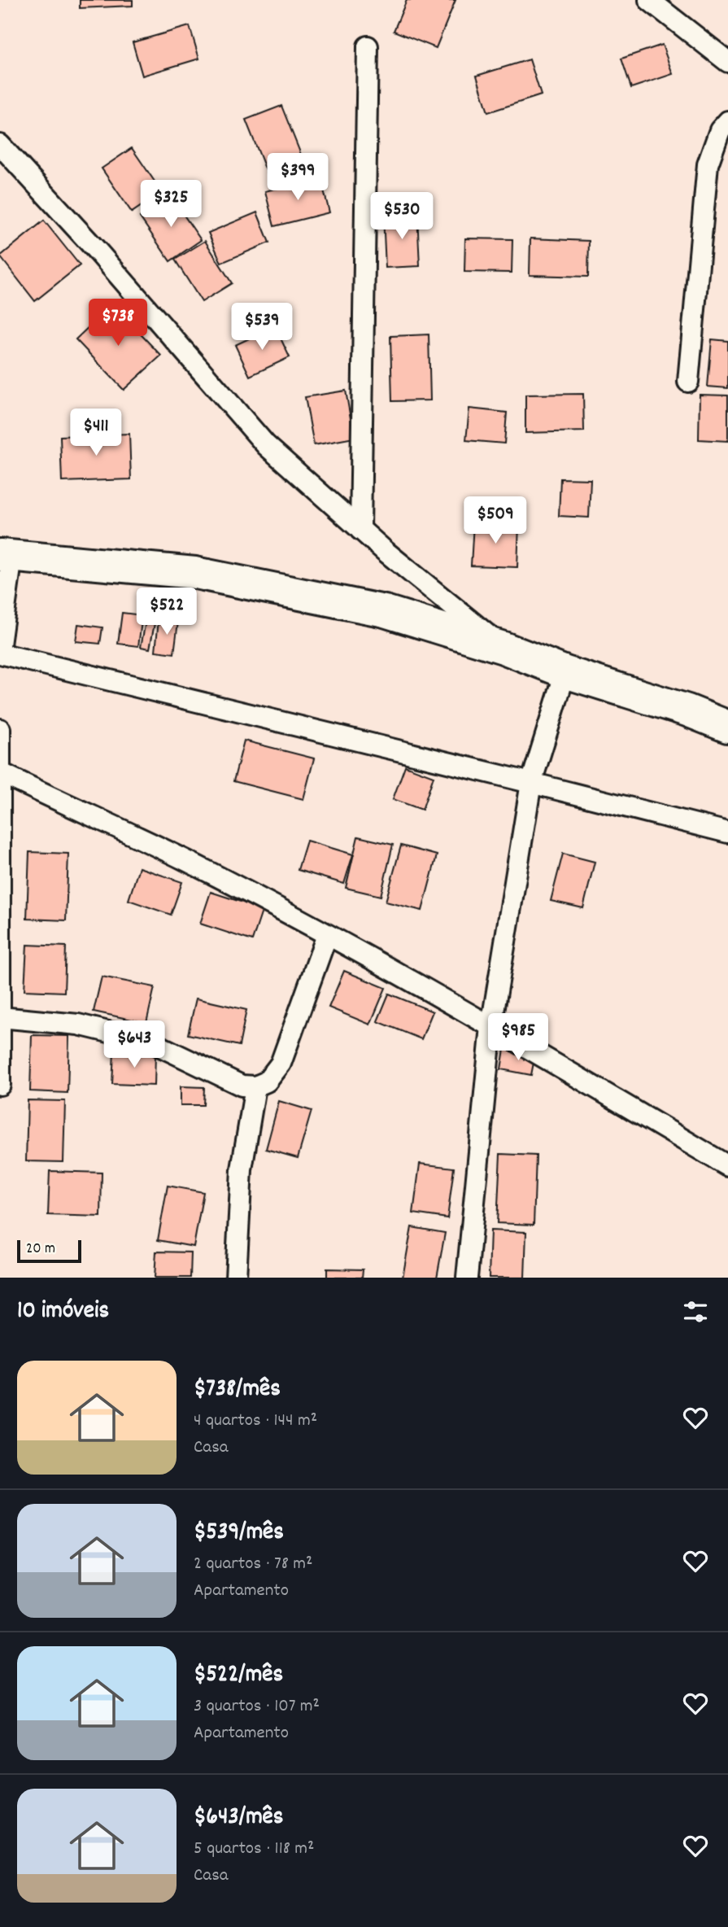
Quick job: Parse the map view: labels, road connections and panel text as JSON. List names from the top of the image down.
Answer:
{
  "scale_bar": "20 m",
  "page": {
    "price": [
      "$399",
      "$325",
      "$530",
      "$738",
      "$539",
      "$411",
      "$509",
      "$522",
      "$985",
      "$643"
    ],
    "scale": "20 m",
    "heading": "10 imóveis",
    "list": [
      {
        "name": "$738/mês",
        "note": "4 quartos · 144 m² · Casa"
      },
      {
        "name": "$539/mês",
        "note": "2 quartos · 78 m² · Apartamento"
      },
      {
        "name": "$522/mês",
        "note": "3 quartos · 107 m² · Apartamento"
      },
      {
        "name": "$643/mês",
        "note": "5 quartos · 118 m² · Casa"
      }
    ]
  }
}
